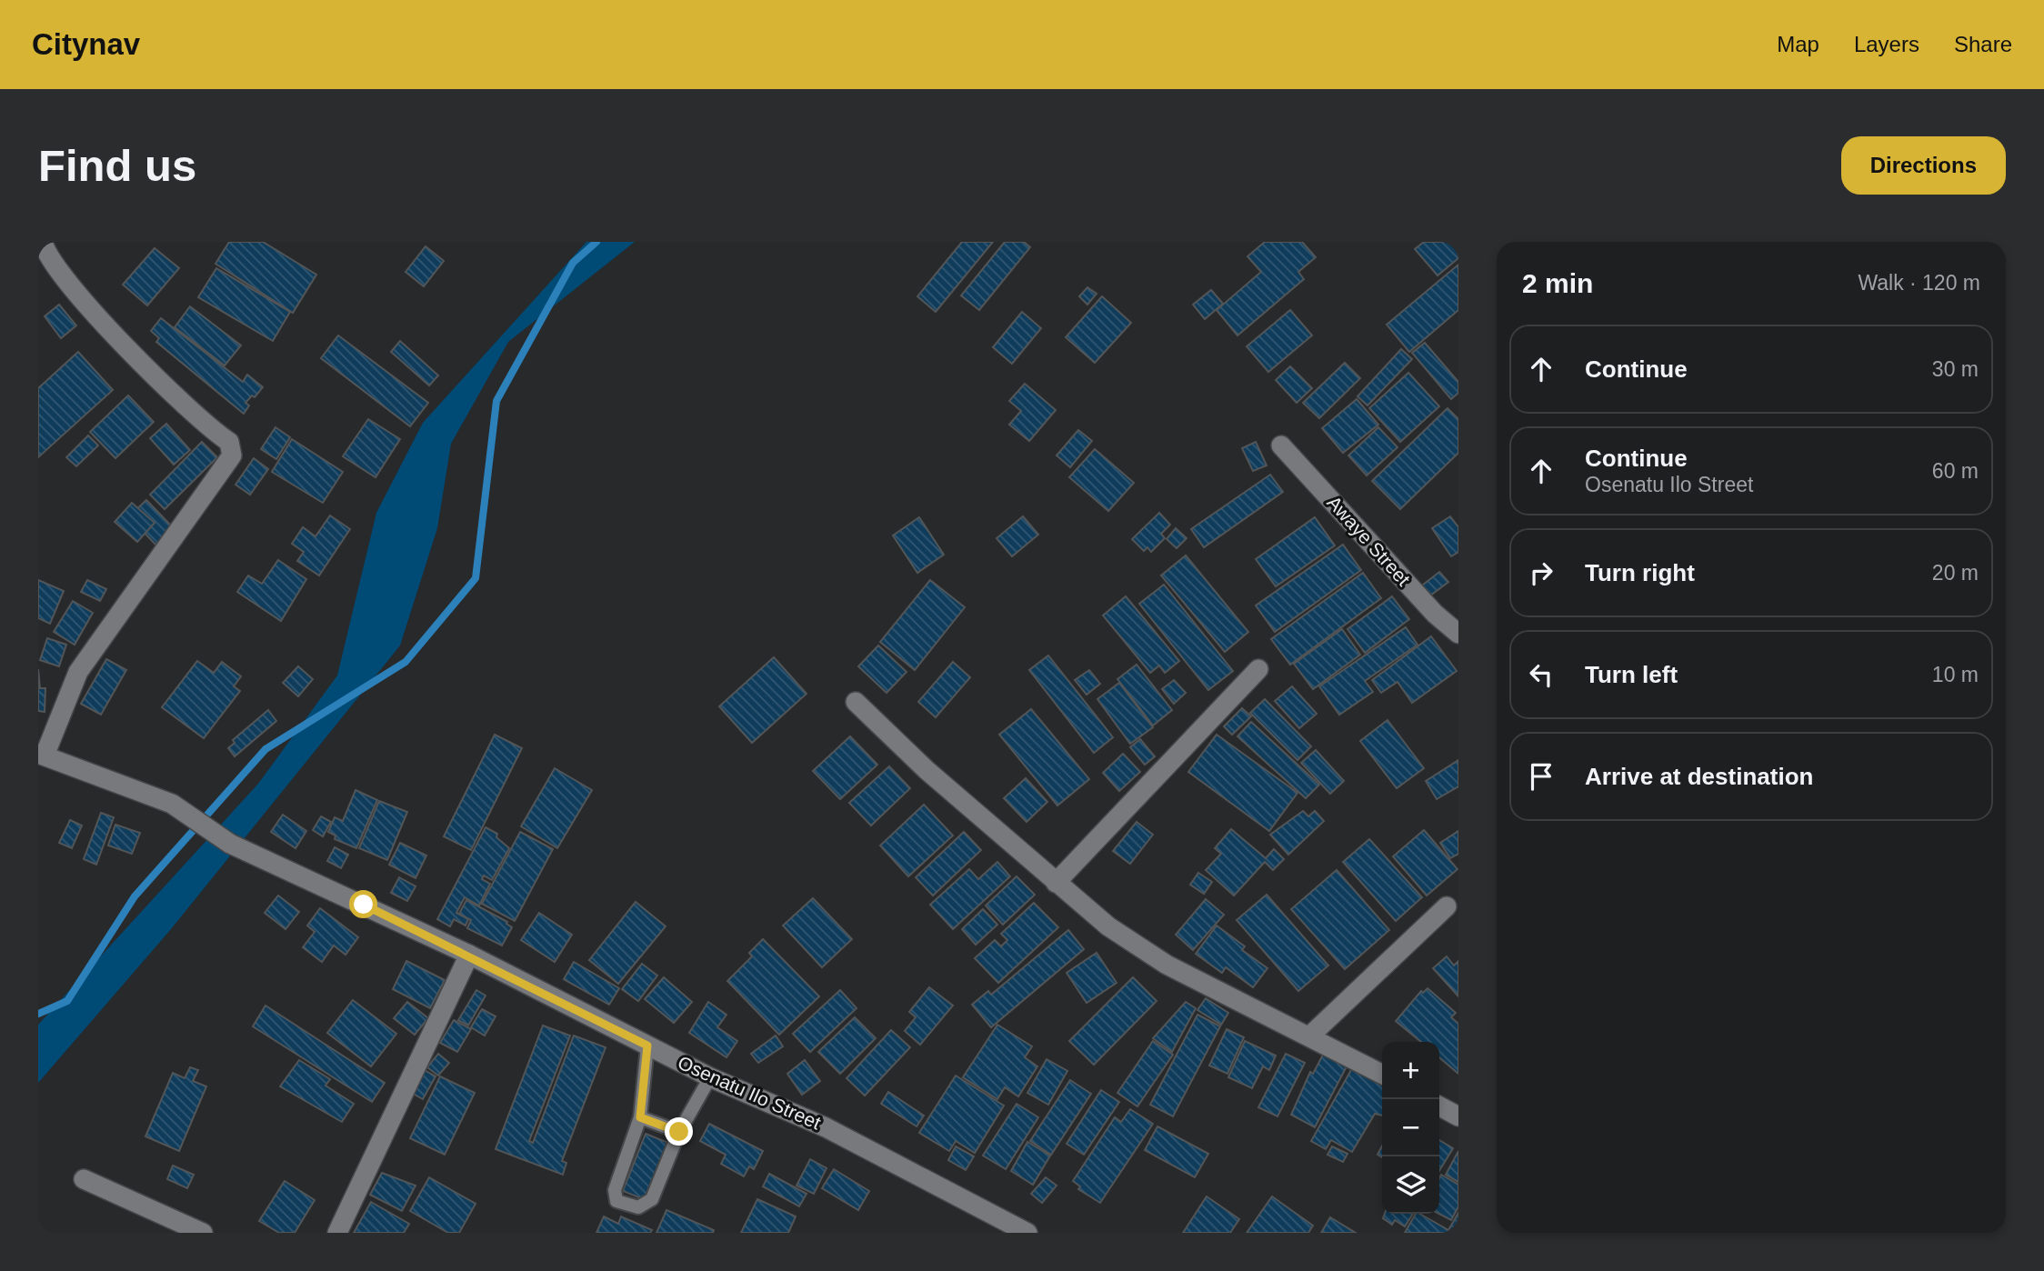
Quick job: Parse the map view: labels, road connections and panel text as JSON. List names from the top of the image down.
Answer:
{
  "streets": {
    "street": ["Awaye Street", "Osenatu Ilo Street"]
  },
  "page": {
    "header": "Citynav",
    "nav": ["Map", "Layers", "Share"],
    "buttons": "Directions",
    "title": "Find us",
    "heading": ["2 min", "Walk · 120 m"],
    "list": [
      ["Continue", "30 m"],
      ["Continue", "Osenatu Ilo Street", "60 m"],
      ["Turn right", "20 m"],
      ["Turn left", "10 m"],
      "Arrive at destination"
    ],
    "map_buttons": ["+", "−"]
  }
}
